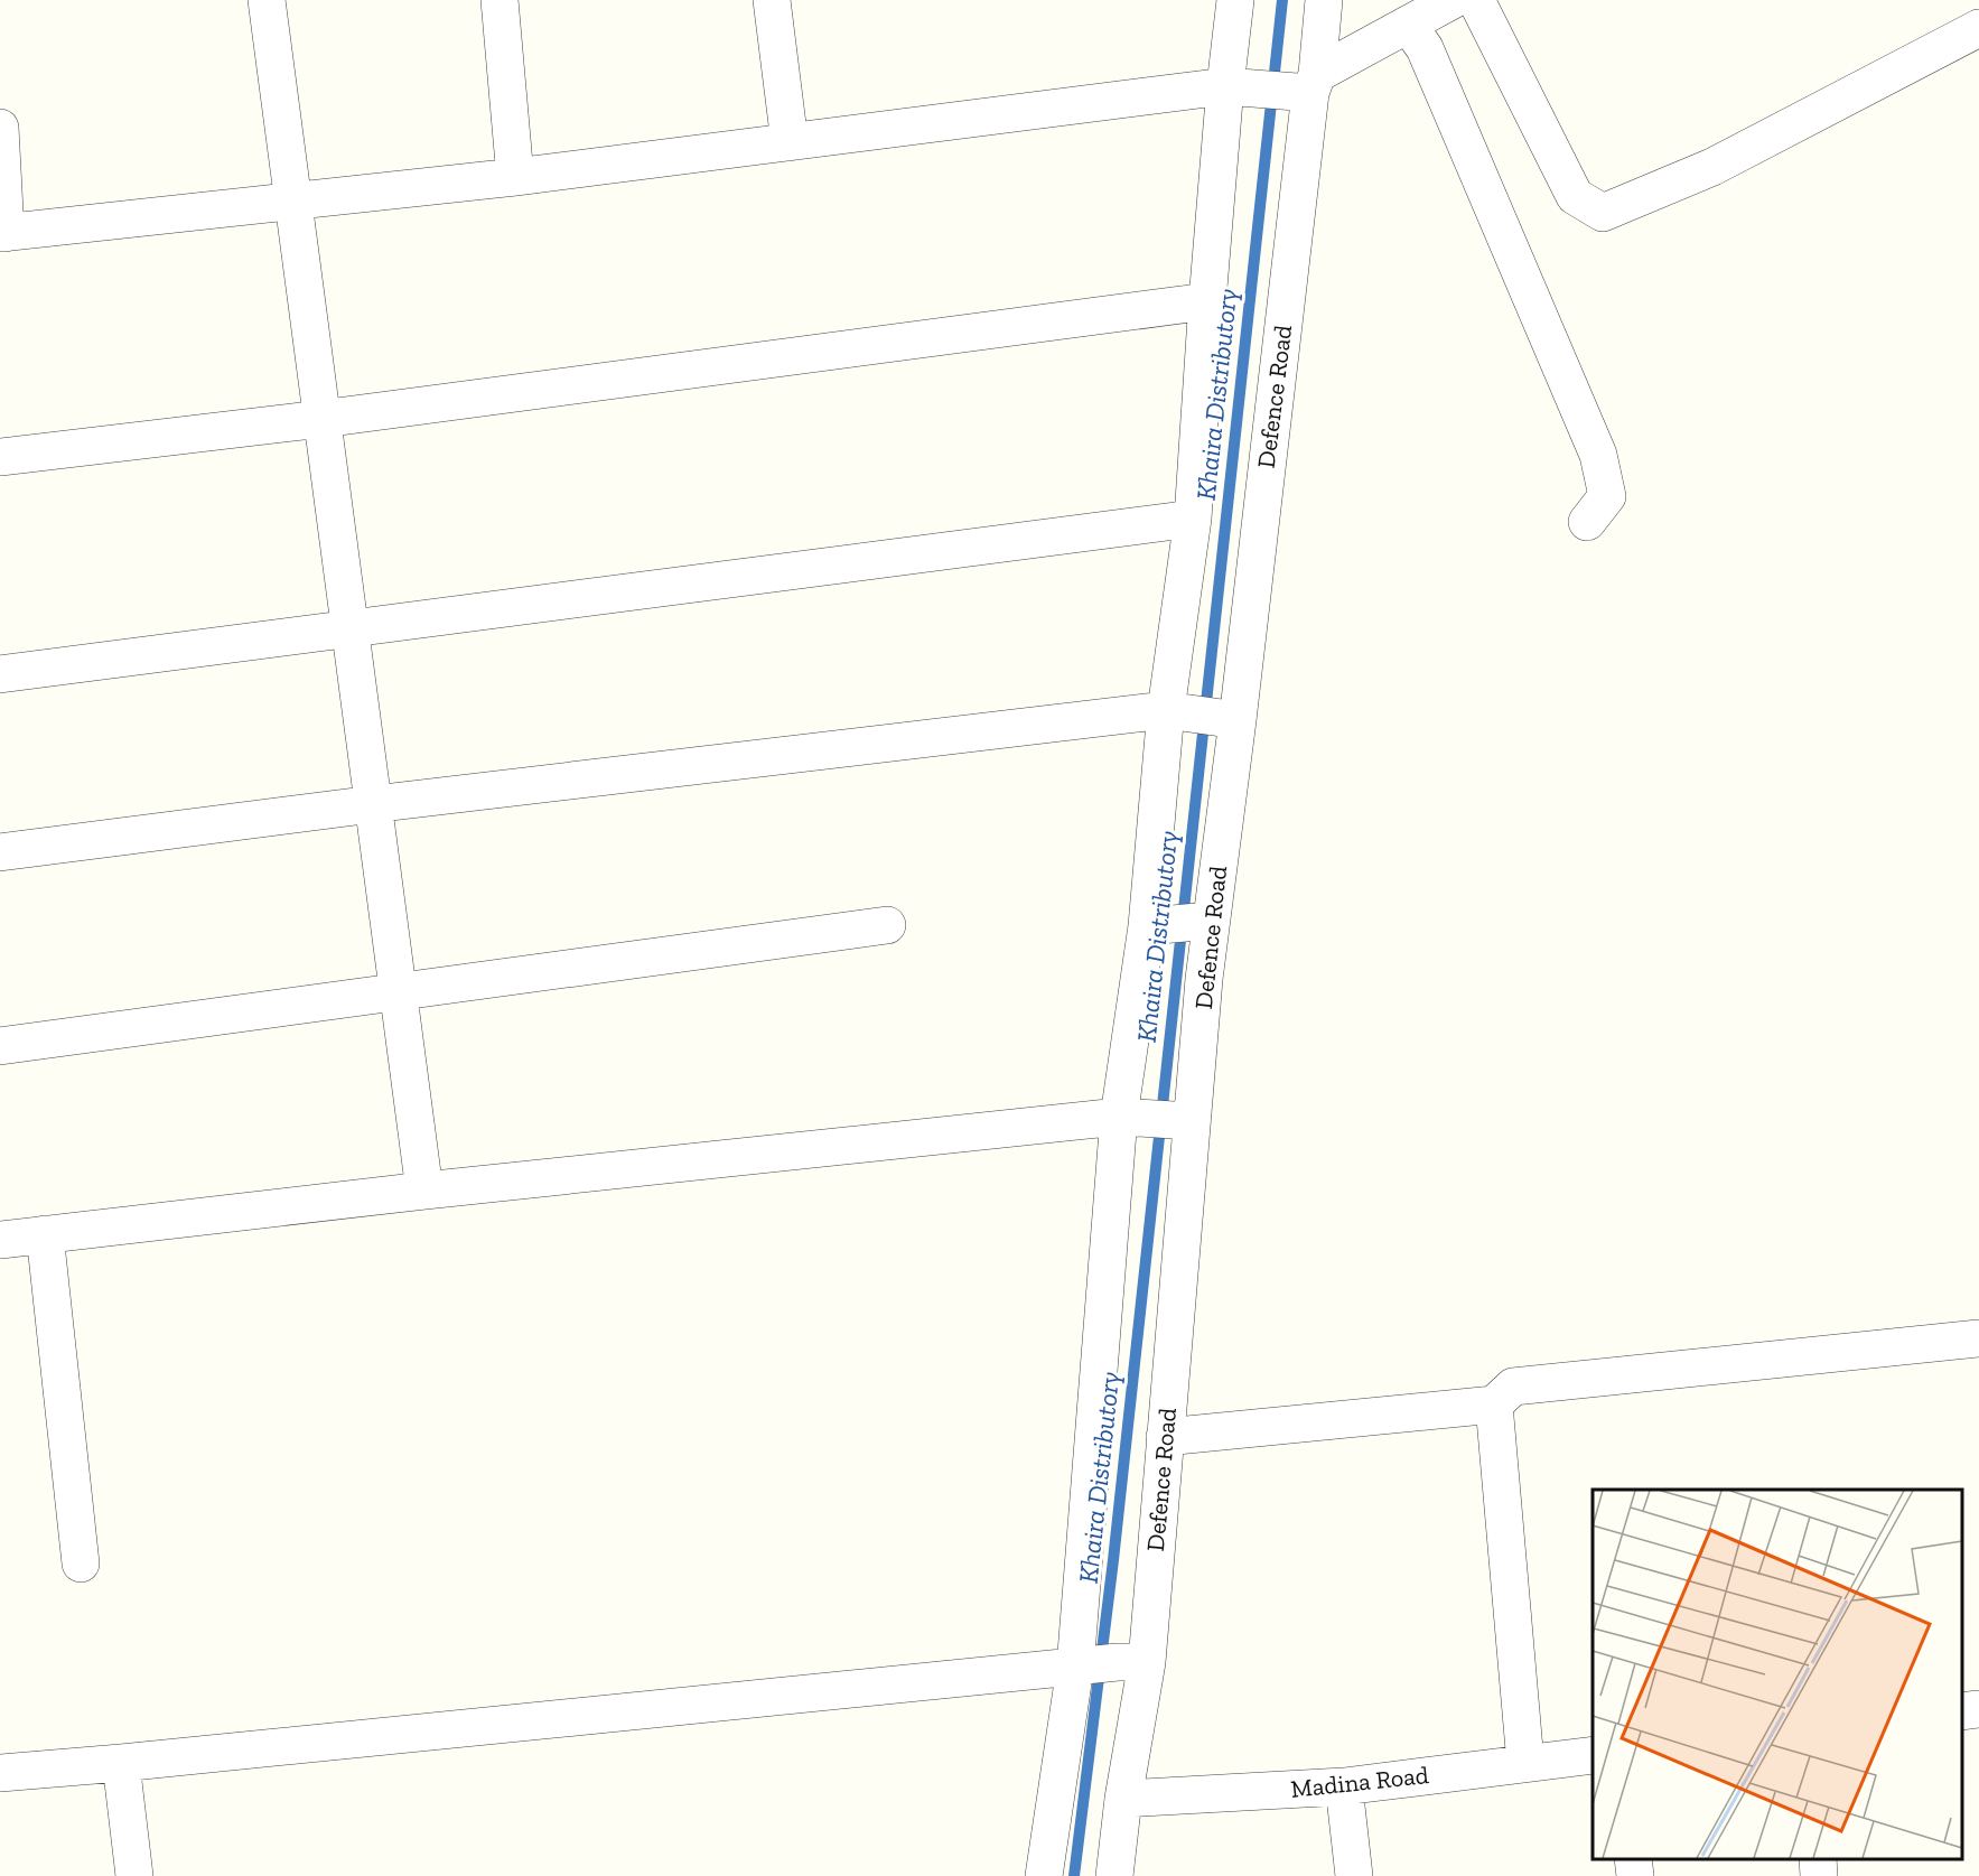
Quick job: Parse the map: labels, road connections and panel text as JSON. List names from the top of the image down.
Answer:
{
  "streets": {
    "street": ["Defence Road", "Madina Road"]
  },
  "crossings": [
    ["Defence Road", "Madina Road"]
  ],
  "water": ["Khaira Distributory"]
}
